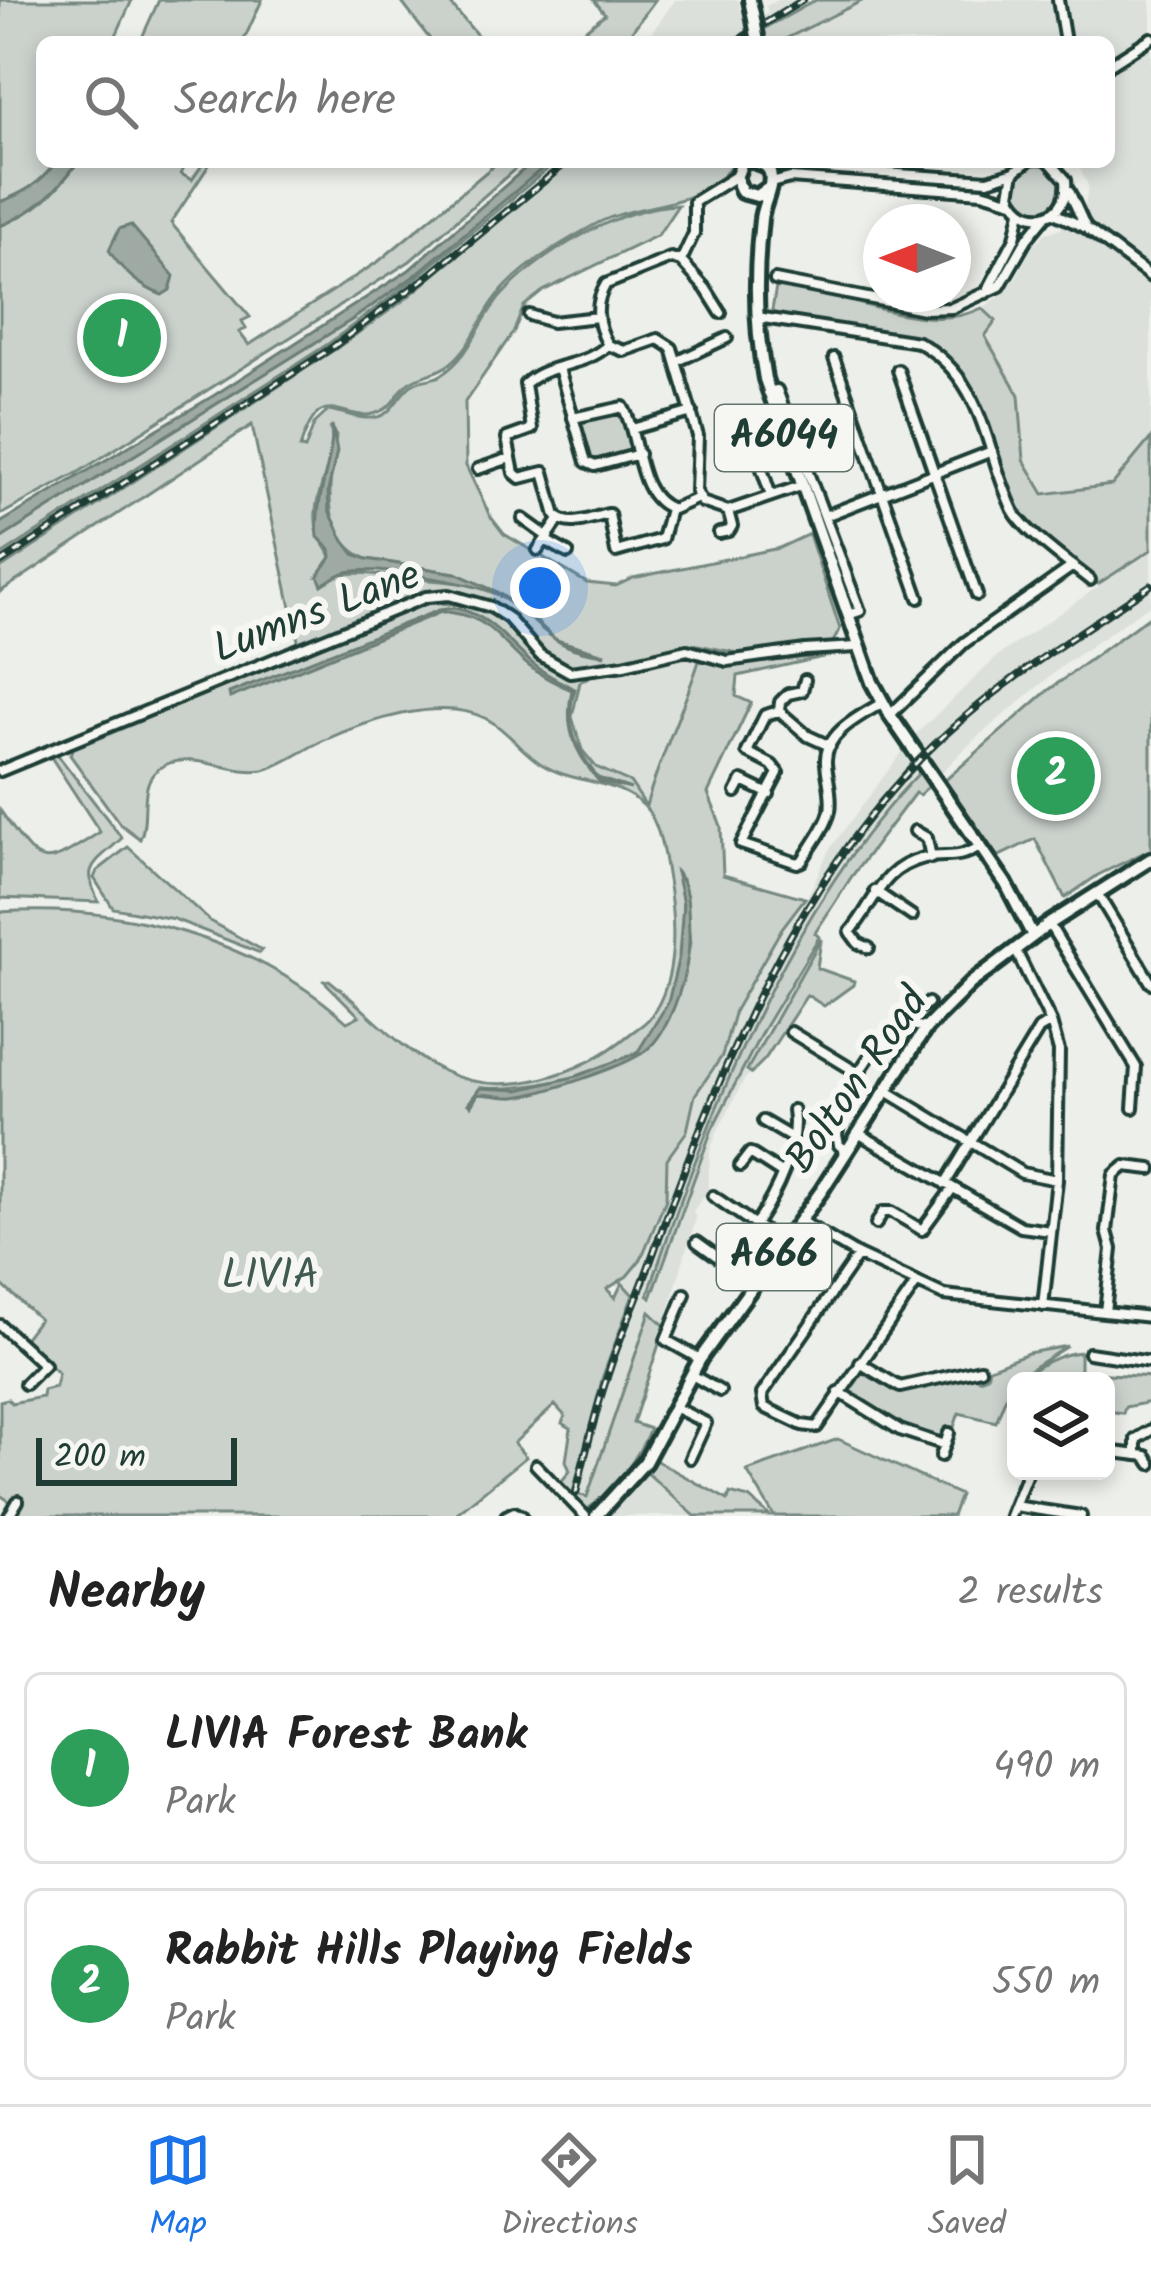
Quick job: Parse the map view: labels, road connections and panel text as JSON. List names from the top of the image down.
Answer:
{
  "streets": {
    "main road": ["A6044", "Bolton Road", "A666"],
    "street": ["Lumns Lane"]
  },
  "crossings": [
    ["A6044", "Lumns Lane"],
    ["A6044", "Bolton Road"]
  ],
  "parks": ["LIVIA"],
  "scale_bar": "200 m",
  "north": "left",
  "page": {
    "search": "Search here",
    "pins": ["1", "2"],
    "scale": "200 m",
    "heading": ["Nearby", "2 results"],
    "list": [
      {
        "mark": "1",
        "name": "LIVIA Forest Bank",
        "note": "Park",
        "value": "490 m"
      },
      {
        "mark": "2",
        "name": "Rabbit Hills Playing Fields",
        "note": "Park",
        "value": "550 m"
      }
    ],
    "nav": ["Map", "Directions", "Saved"]
  }
}
